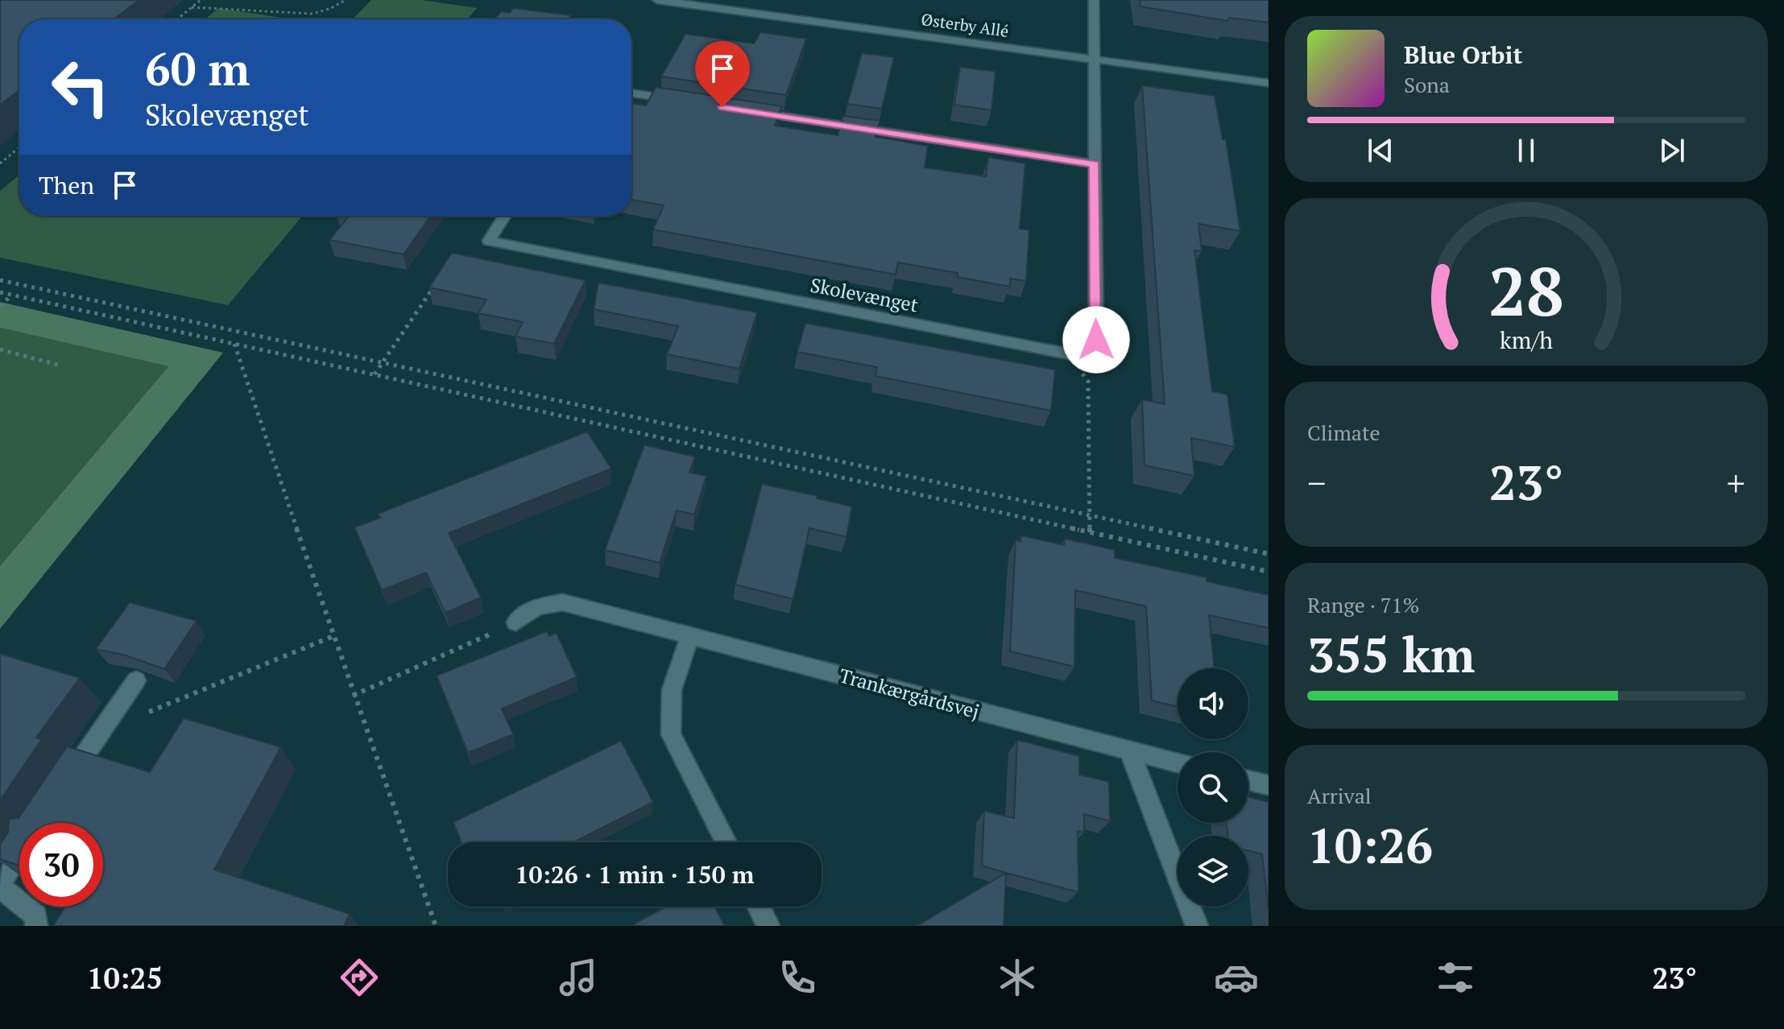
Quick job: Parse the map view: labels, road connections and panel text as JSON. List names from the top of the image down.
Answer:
{
  "streets": {
    "street": ["Østerby Allé", "Skolevænget", "Trankærgårdsvej"]
  },
  "page": {
    "turn": ["60 m", "Skolevænget"],
    "song": ["Blue Orbit", "Sona"],
    "then": "Then",
    "tile": [
      "Climate",
      ["Range · 71%", "355 km"],
      ["Arrival", "10:26"]
    ],
    "heat": ["−", "23°", "+"],
    "limit": "30",
    "trip": "10:26 · 1 min · 150 m",
    "tabs": ["10:25", "23°"],
    "gauge": ["28", "km/h"]
  }
}
